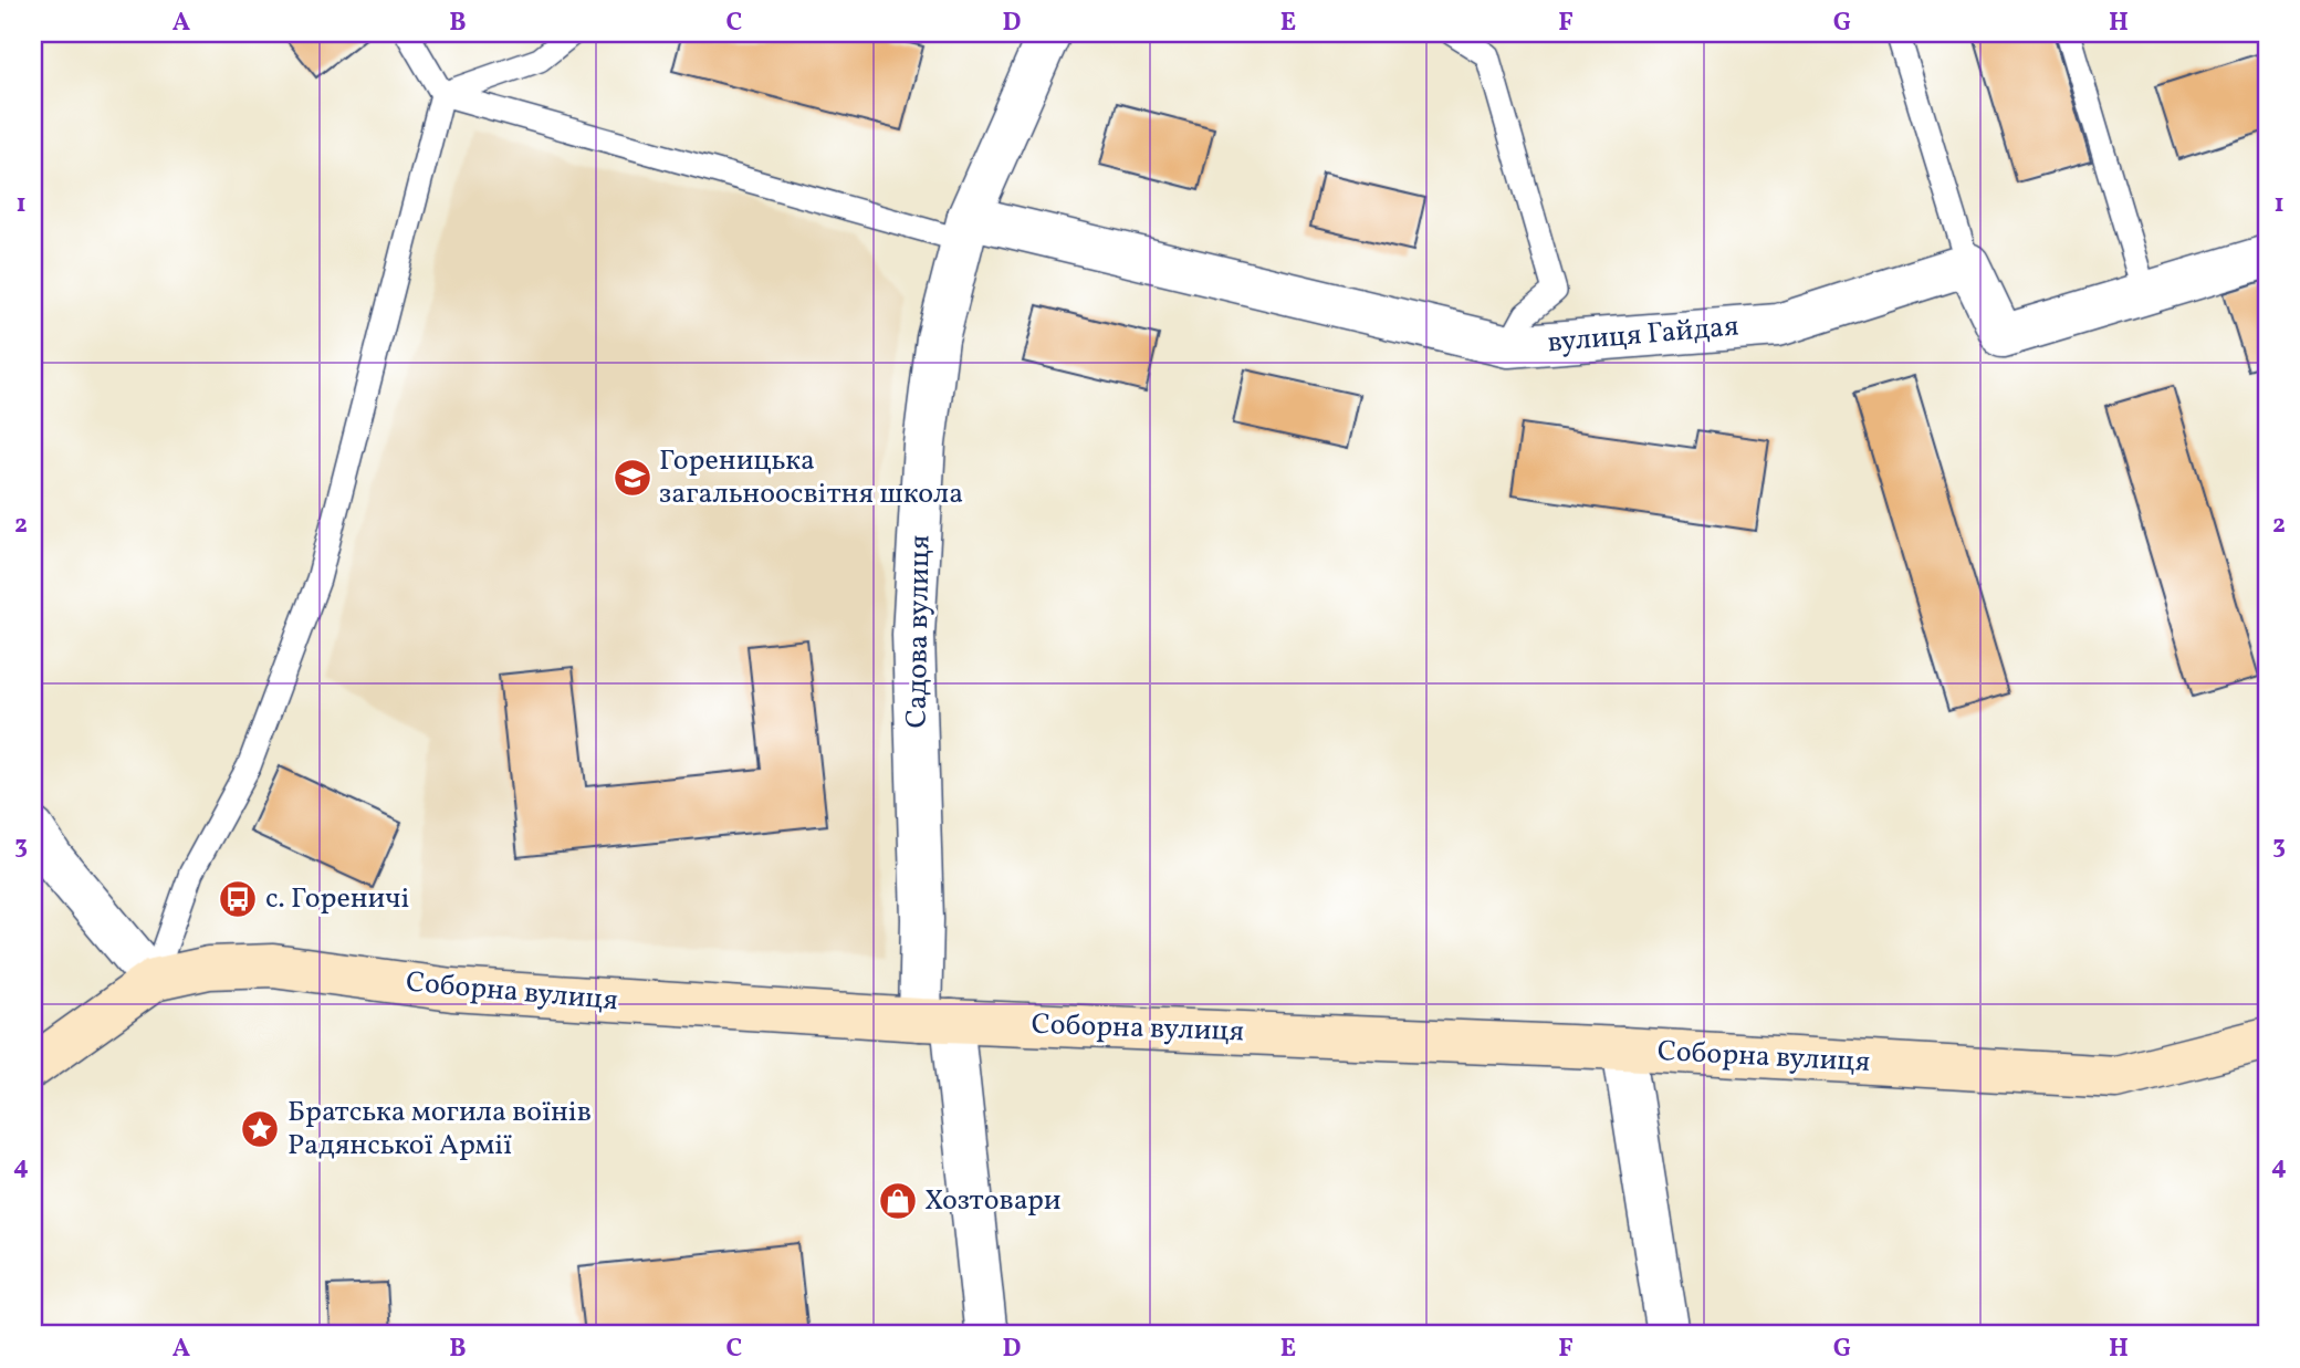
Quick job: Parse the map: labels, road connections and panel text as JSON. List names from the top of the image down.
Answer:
{
  "streets": {
    "main road": ["Соборна вулиця"],
    "street": ["вулиця Гайдая", "Садова вулиця"]
  },
  "crossings": [
    ["вулиця Гайдая", "Садова вулиця"],
    ["Садова вулиця", "Соборна вулиця"]
  ],
  "places": {
    "school or university": ["Гореницька загальноосвітня школа"],
    "bus stop": ["с. Гореничі"],
    "place": ["Братська могила воїнів Радянської Армії"],
    "shop": ["Хозтовари"]
  },
  "grid": {
    "columns": [
      "A",
      "B",
      "C",
      "D",
      "E",
      "F",
      "G",
      "H"
    ],
    "rows": [
      "1",
      "2",
      "3",
      "4"
    ]
  }
}
